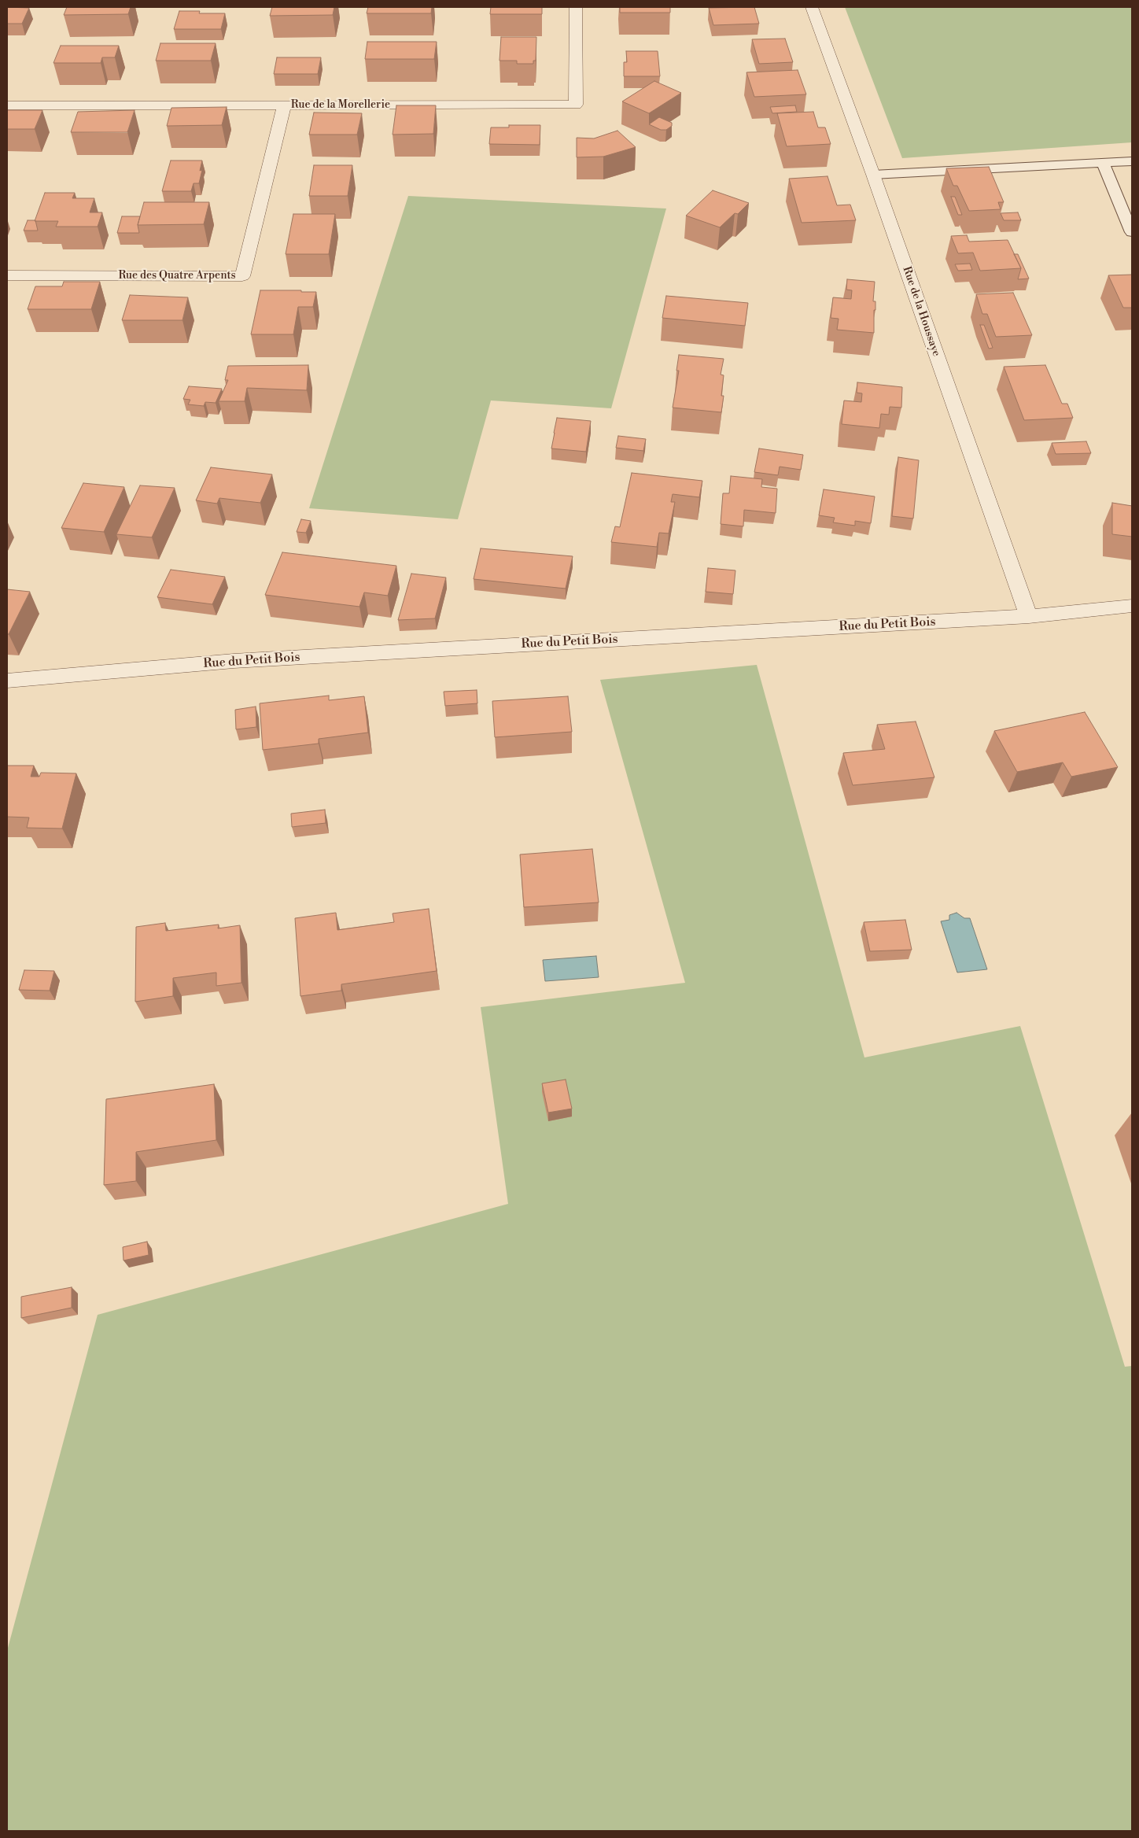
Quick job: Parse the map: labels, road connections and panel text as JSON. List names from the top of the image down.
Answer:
{
  "streets": {
    "street": [
      "Rue de la Morellerie",
      "Rue des Quatre Arpents",
      "Rue de la Houssaye",
      "Rue du Petit Bois"
    ]
  },
  "crossings": [
    ["Rue de la Morellerie", "Rue des Quatre Arpents"],
    ["Rue de la Houssaye", "Rue du Petit Bois"]
  ]
}
